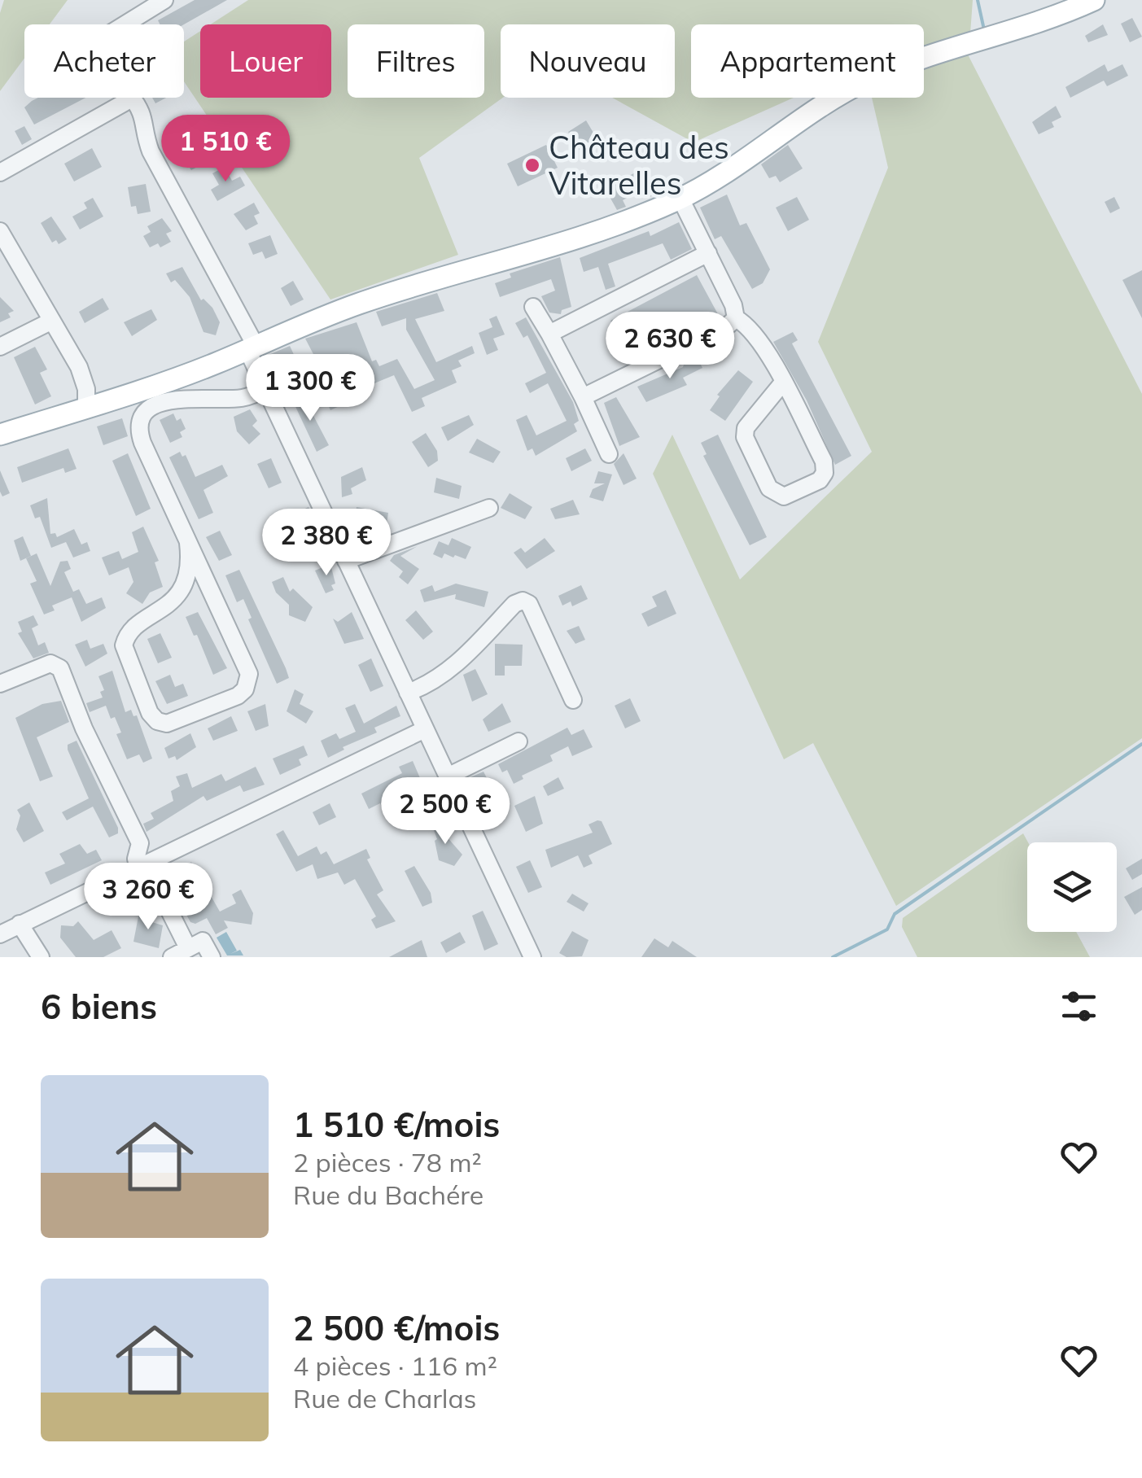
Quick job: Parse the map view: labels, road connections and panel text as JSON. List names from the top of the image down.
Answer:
{
  "places": ["Château des Vitarelles"],
  "page": {
    "chip": [
      "Acheter",
      "Louer",
      "Filtres",
      "Nouveau",
      "Appartement"
    ],
    "price": [
      "1 510 €",
      "2 630 €",
      "1 300 €",
      "2 380 €",
      "2 500 €",
      "3 260 €"
    ],
    "heading": "6 biens",
    "list": [
      {
        "name": "1 510 €/mois",
        "note": "2 pièces · 78 m² · Rue du Bachére"
      },
      {
        "name": "2 500 €/mois",
        "note": "4 pièces · 116 m² · Rue de Charlas"
      }
    ]
  }
}
